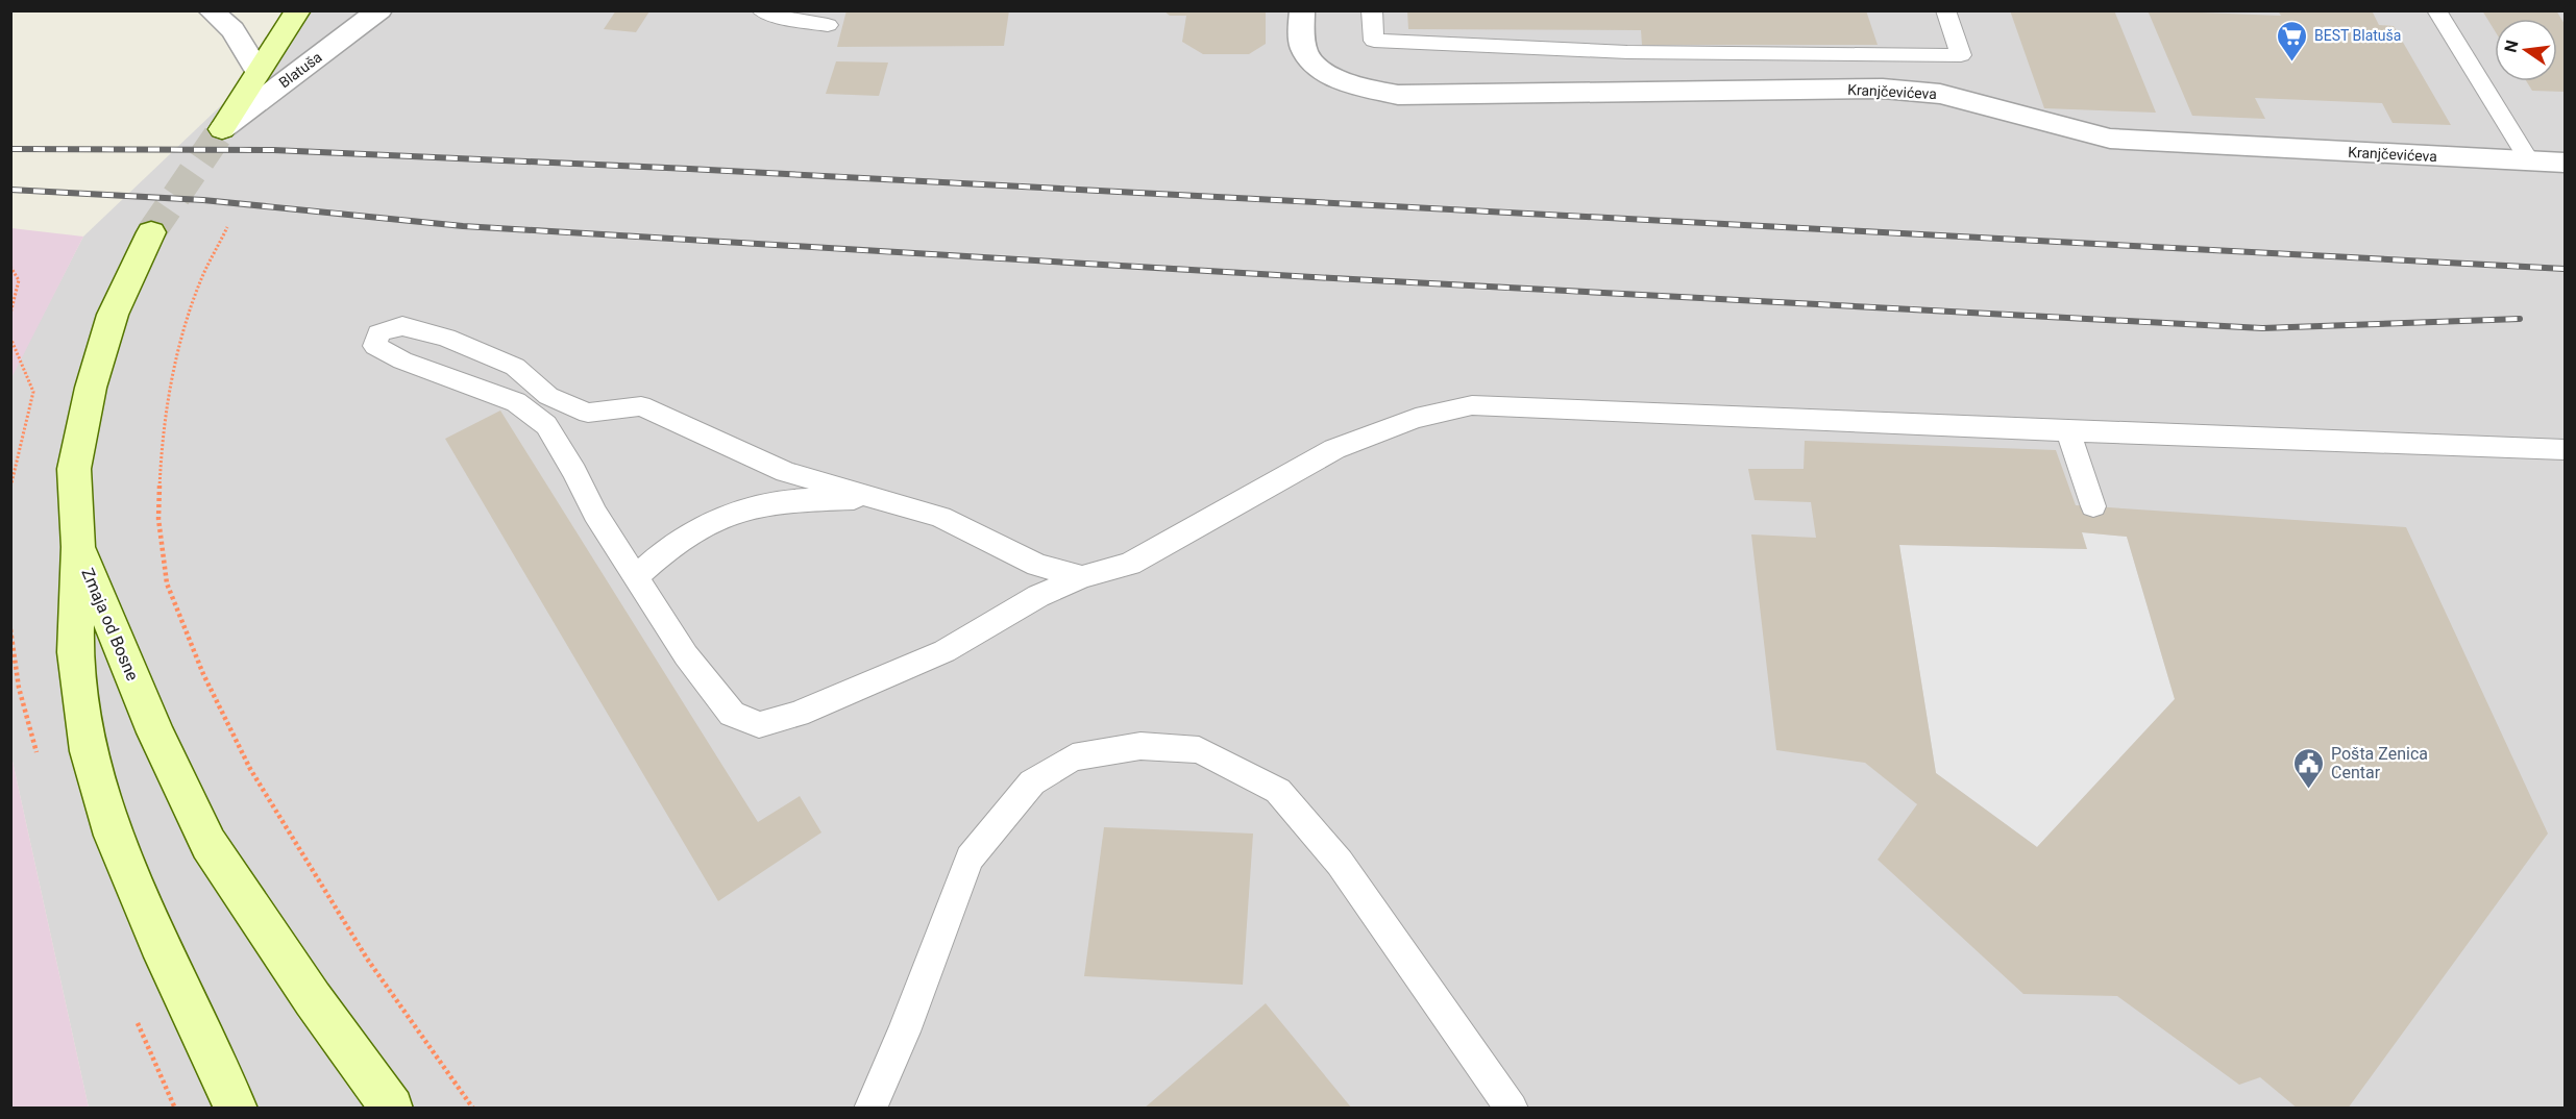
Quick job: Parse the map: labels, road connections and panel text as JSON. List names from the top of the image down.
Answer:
{
  "streets": {
    "main road": ["Zmaja od Bosne"],
    "street": ["Blatuša", "Kranjčevićeva"]
  },
  "places": {
    "supermarket": ["BEST Blatuša"],
    "public building": ["Pošta Zenica Centar"]
  },
  "north": "left"
}
